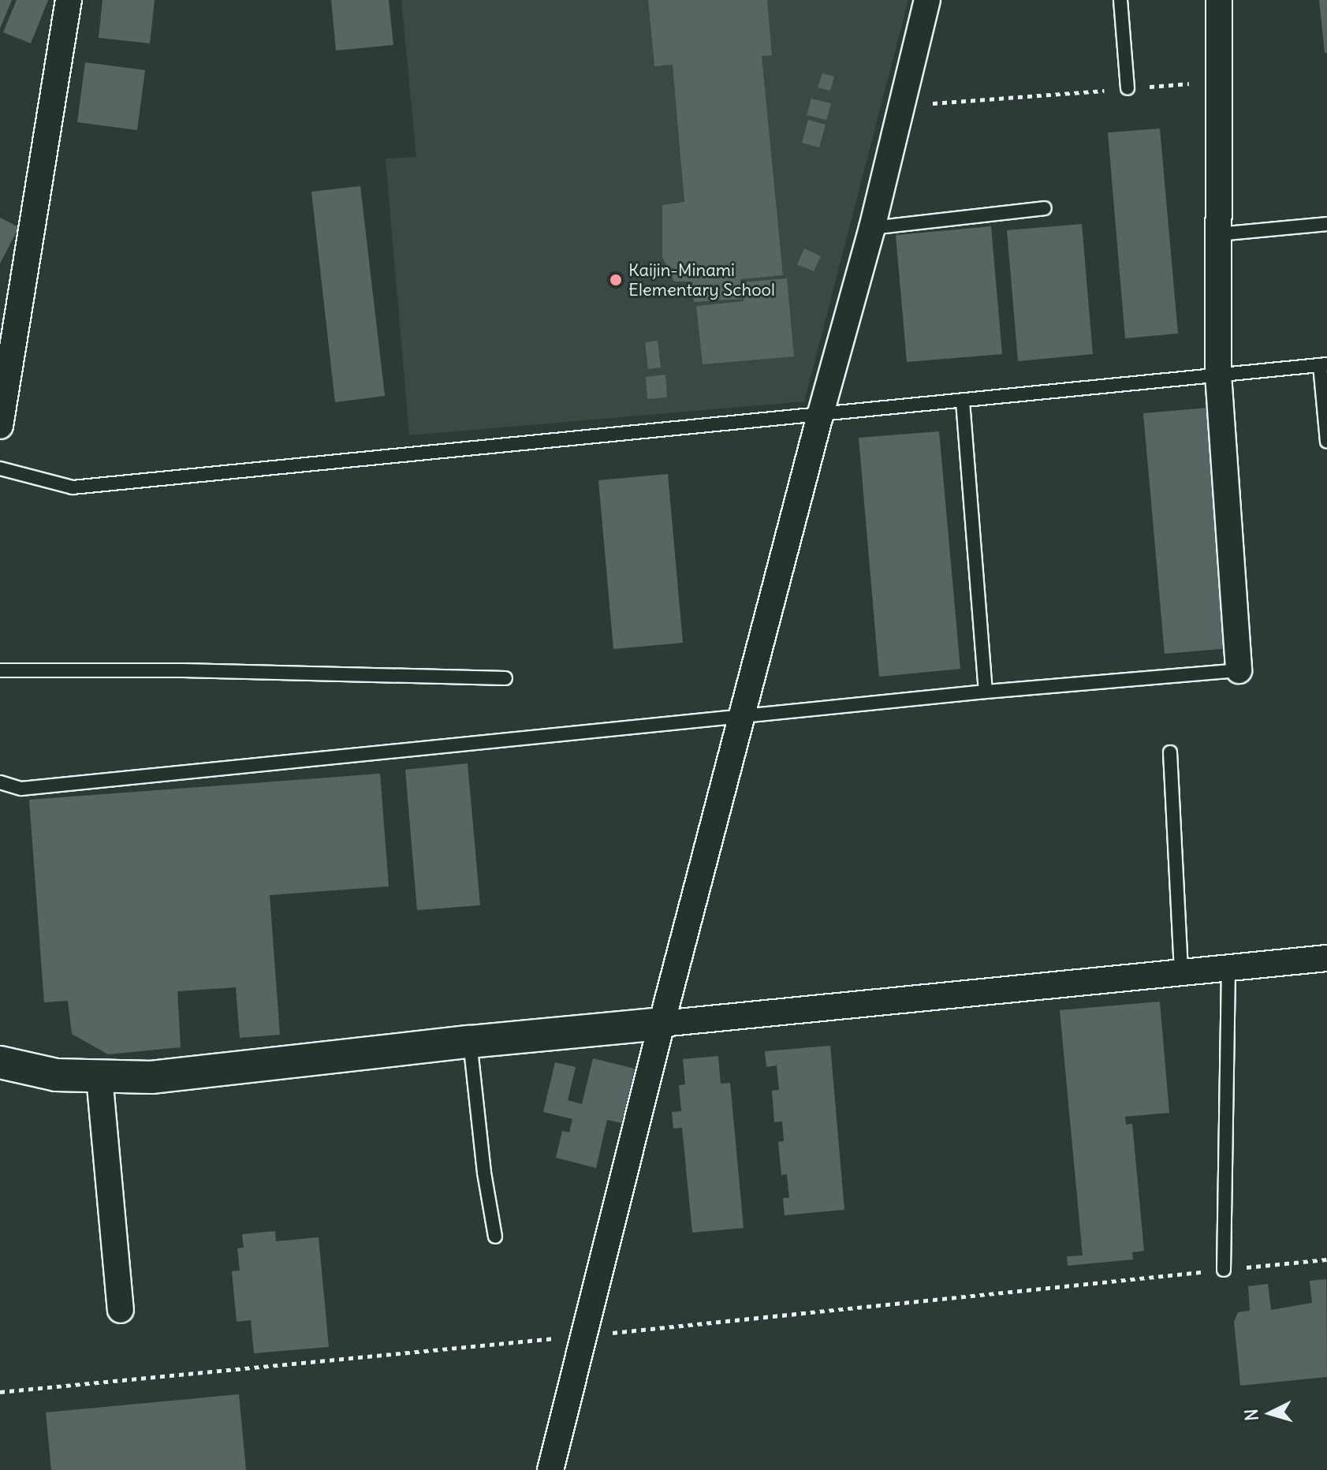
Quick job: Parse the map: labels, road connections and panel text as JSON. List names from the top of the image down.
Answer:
{
  "places": ["Kaijin-Minami Elementary School"],
  "north": "left"
}
